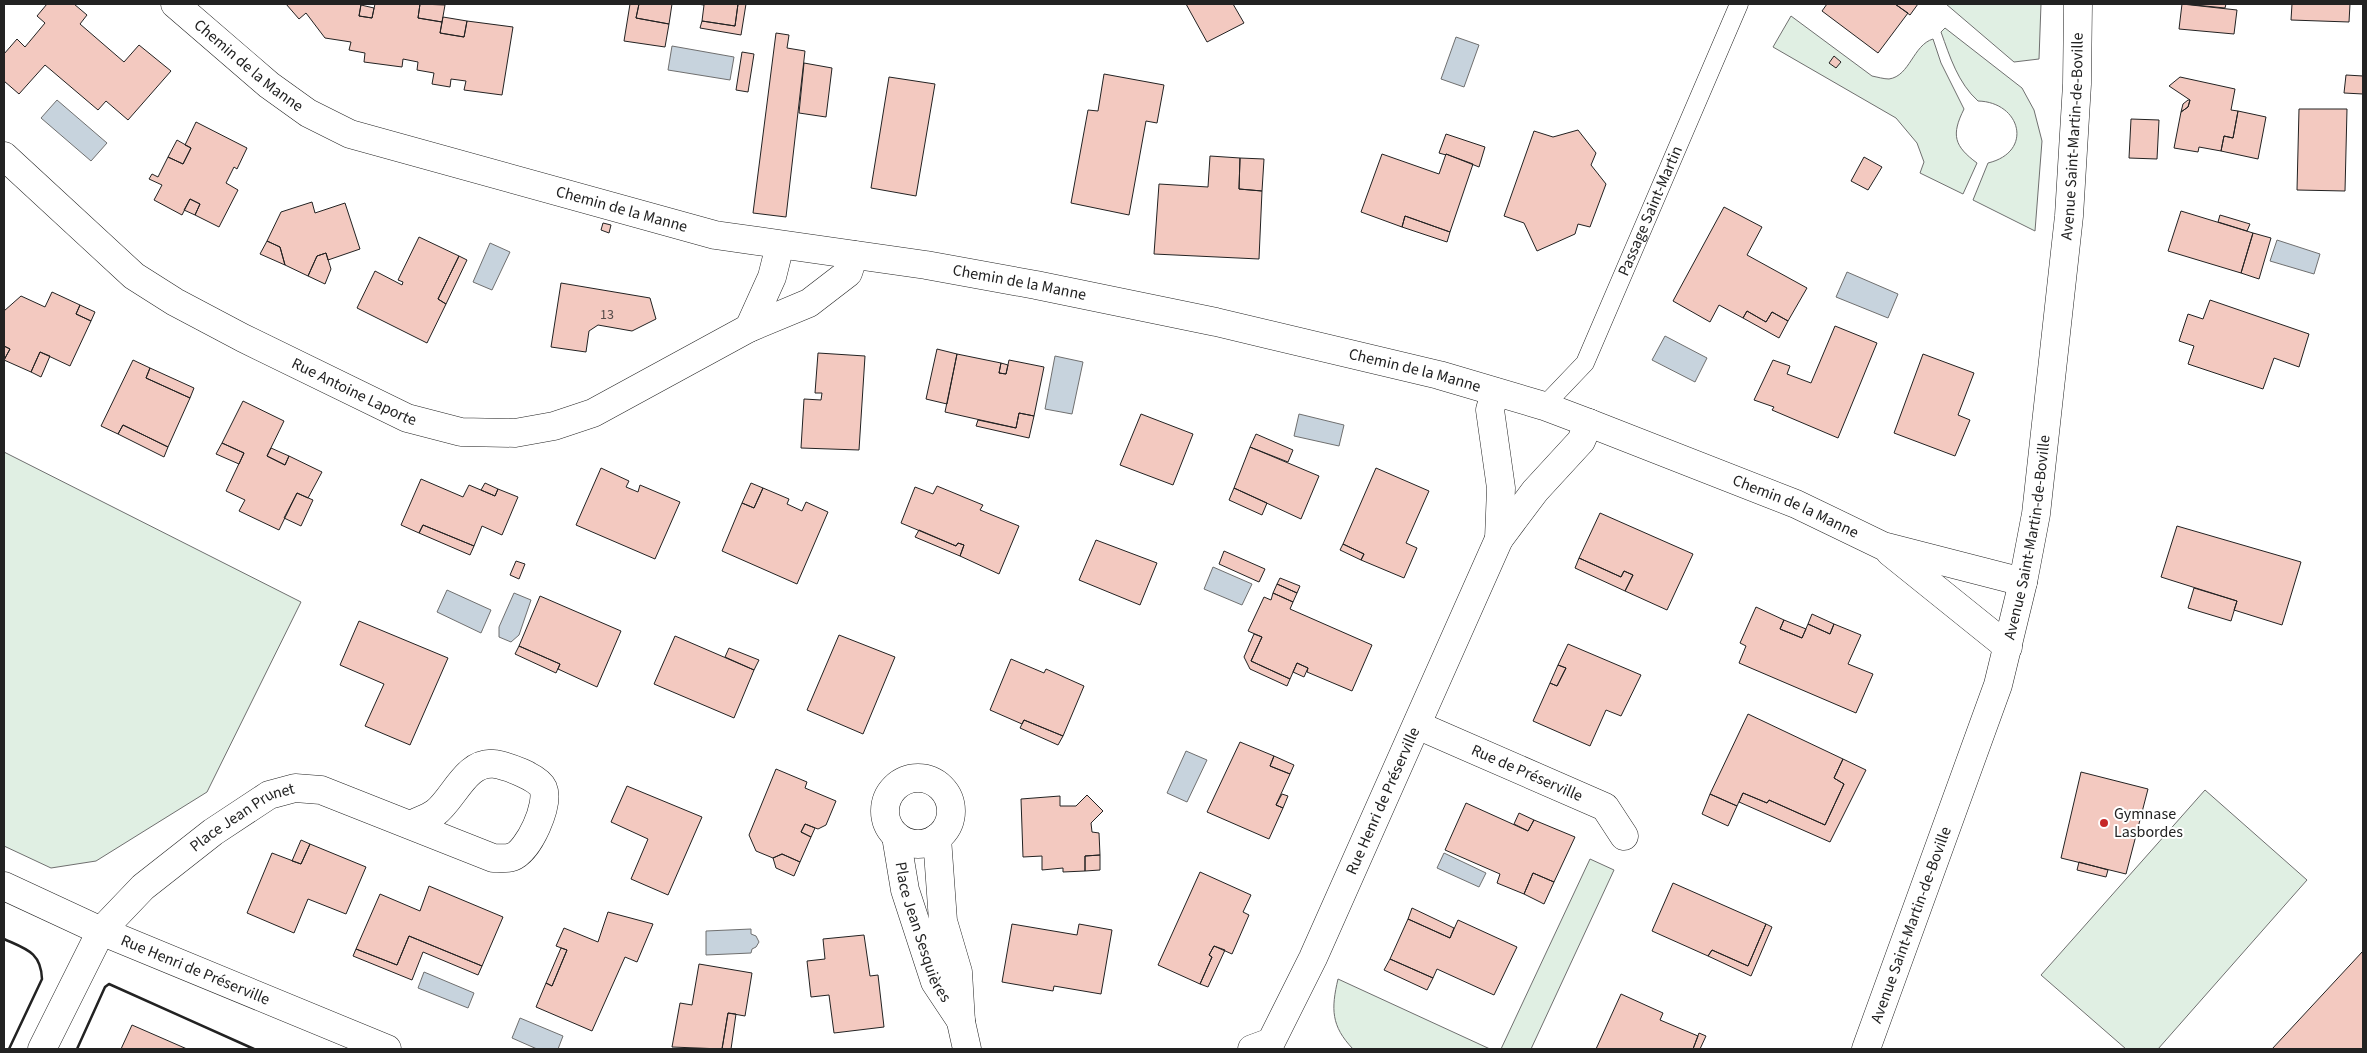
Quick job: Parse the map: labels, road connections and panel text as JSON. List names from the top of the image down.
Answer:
{
  "streets": {
    "street": [
      "Chemin de la Manne",
      "Avenue Saint-Martin-de-Boville",
      "Rue Antoine Laporte",
      "Rue de Préserville",
      "Rue Henri de Préserville",
      "Place Jean Prunet",
      "Place Jean Sesquières"
    ],
    "lane": ["Passage Saint-Martin"]
  },
  "crossings": [
    ["Chemin de la Manne", "Avenue Saint-Martin-de-Boville"],
    ["Chemin de la Manne", "Passage Saint-Martin"],
    ["Chemin de la Manne", "Rue Antoine Laporte"],
    ["Chemin de la Manne", "Rue Henri de Préserville"],
    ["Rue de Préserville", "Rue Henri de Préserville"],
    ["Rue Henri de Préserville", "Place Jean Prunet"]
  ],
  "places": ["Gymnase Lasbordes"],
  "house_numbers": ["13"]
}
